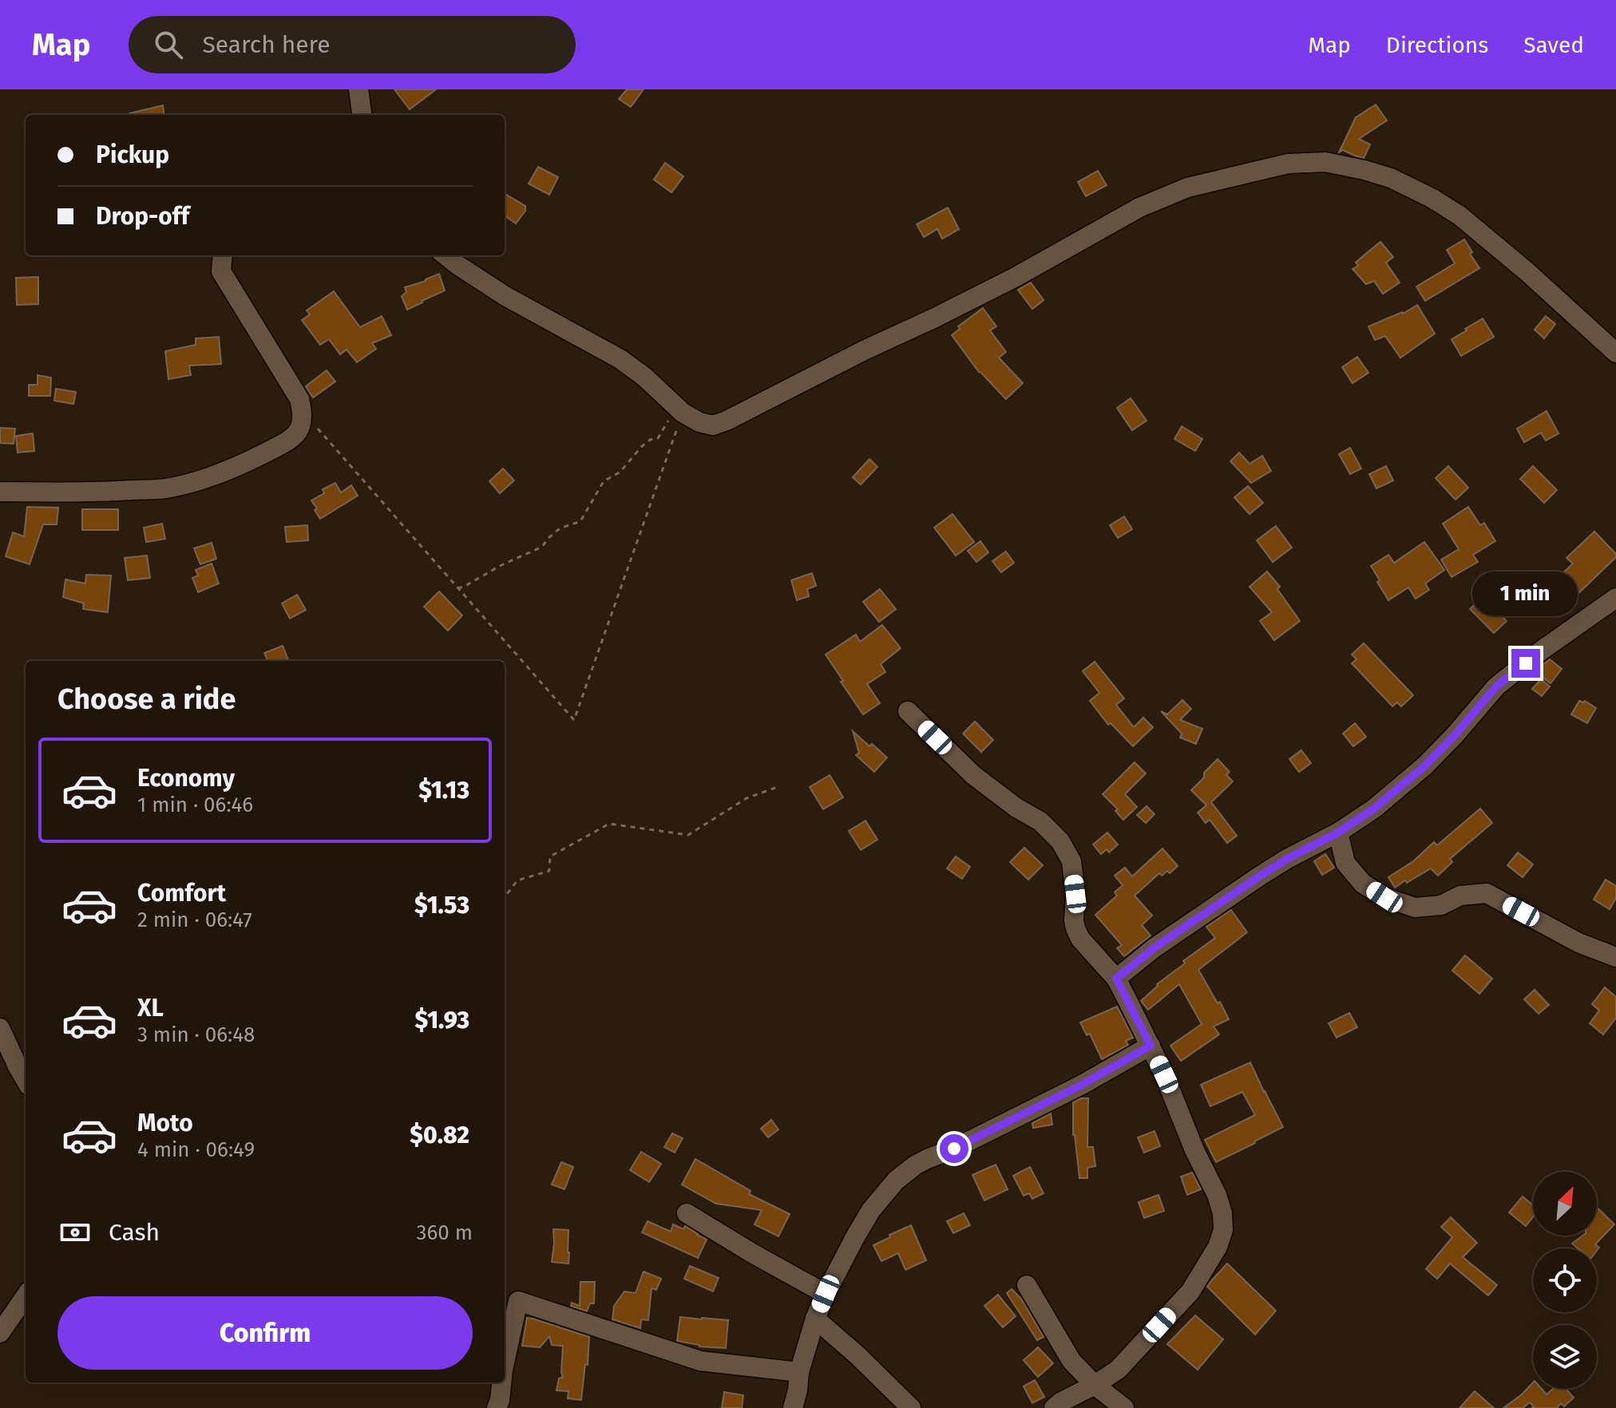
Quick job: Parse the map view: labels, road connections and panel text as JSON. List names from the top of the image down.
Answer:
{
  "north": "top right",
  "page": {
    "header": "Map",
    "search": "Search here",
    "nav": ["Map", "Directions", "Saved"],
    "banner": ["Pickup", "Drop-off"],
    "bubble": "1 min",
    "heading": "Choose a ride",
    "list": [
      {
        "name": "Economy",
        "note": "1 min · 06:46",
        "value": "$1.13"
      },
      {
        "name": "Comfort",
        "note": "2 min · 06:47",
        "value": "$1.53"
      },
      {
        "name": "XL",
        "note": "3 min · 06:48",
        "value": "$1.93"
      },
      {
        "name": "Moto",
        "note": "4 min · 06:49",
        "value": "$0.82"
      }
    ],
    "pay": ["Cash", "360 m"],
    "buttons": "Confirm"
  }
}
